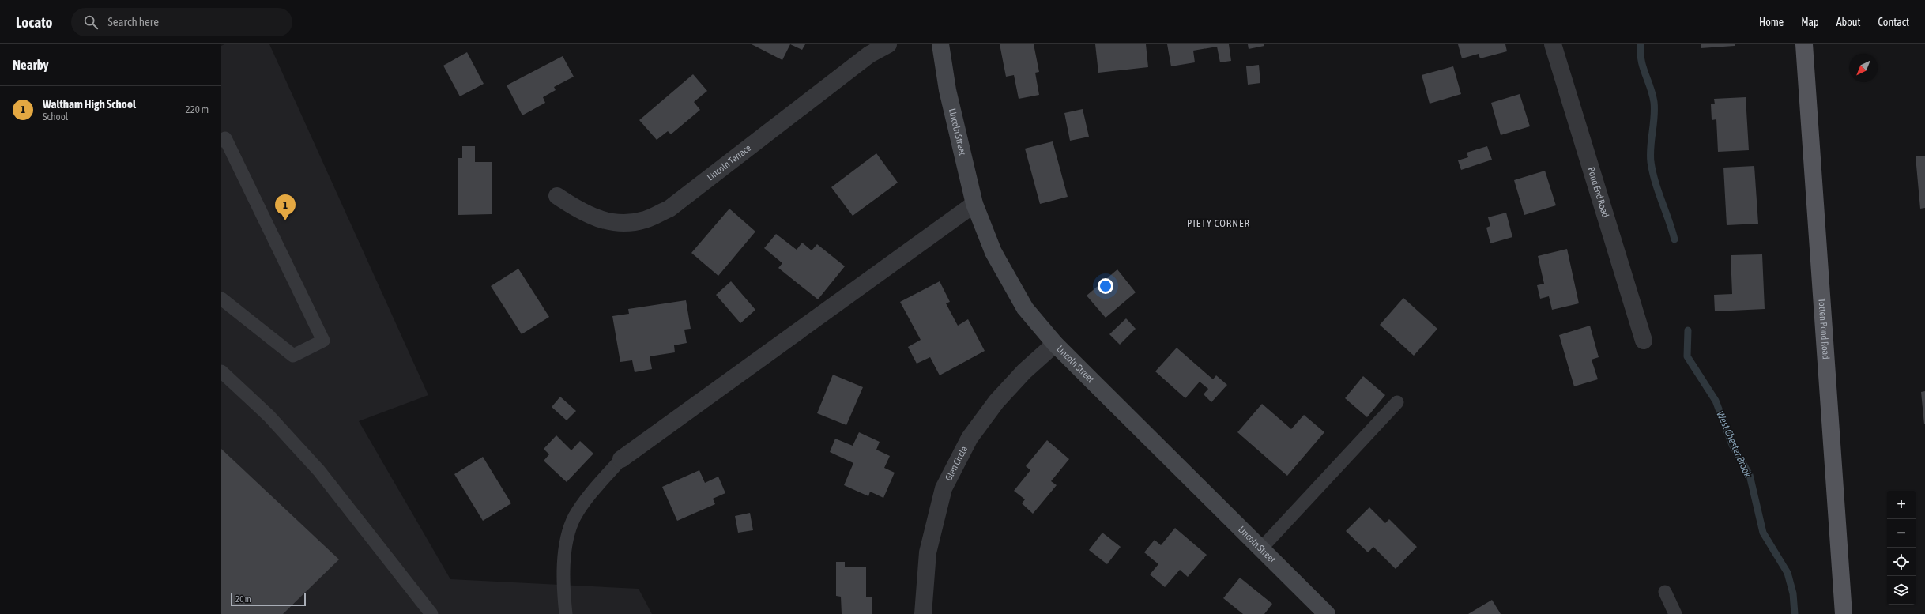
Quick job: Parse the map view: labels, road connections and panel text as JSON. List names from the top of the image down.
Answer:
{
  "streets": {
    "main road": ["Totten Pond Road"],
    "street": [
      "Lincoln Street",
      "Lincoln Terrace",
      "Pond End Road",
      "Glen Circle"
    ]
  },
  "crossings": [
    ["Lincoln Street", "Glen Circle"]
  ],
  "districts": ["PIETY CORNER"],
  "water": ["West Chester Brook"],
  "scale_bar": "20 m",
  "north": "bottom left",
  "page": {
    "header": "Locato",
    "search": "Search here",
    "nav": [
      "Home",
      "Map",
      "About",
      "Contact"
    ],
    "heading": "Nearby",
    "list": [
      {
        "mark": "1",
        "name": "Waltham High School",
        "note": "School",
        "value": "220 m"
      }
    ],
    "pins": "1",
    "map_buttons": ["+", "−"],
    "scale": "20 m"
  }
}
